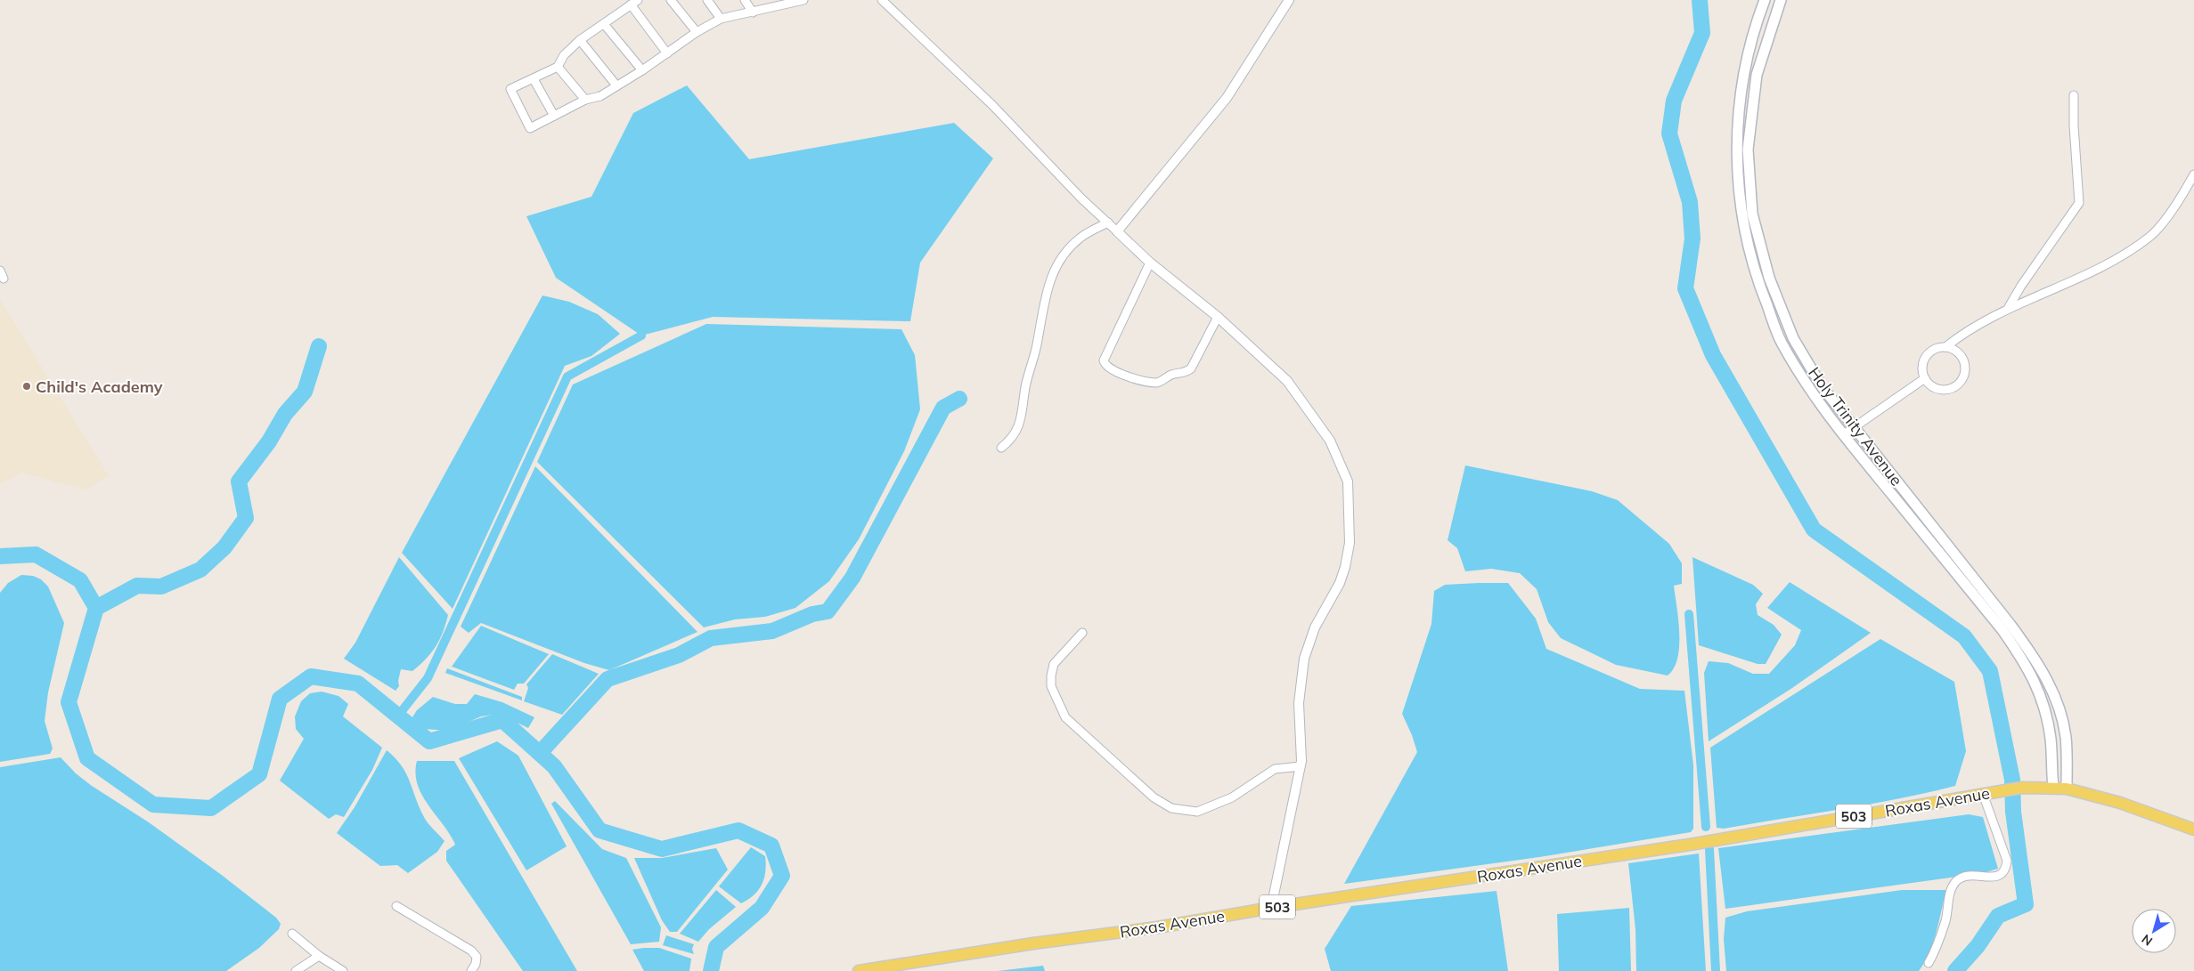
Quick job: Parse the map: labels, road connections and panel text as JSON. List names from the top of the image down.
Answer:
{
  "streets": {
    "main road": ["Holy Trinity Avenue", "Roxas Avenue", "503"]
  },
  "crossings": [
    ["Holy Trinity Avenue", "Roxas Avenue"]
  ],
  "places": ["Child's Academy"],
  "north": "bottom left"
}
